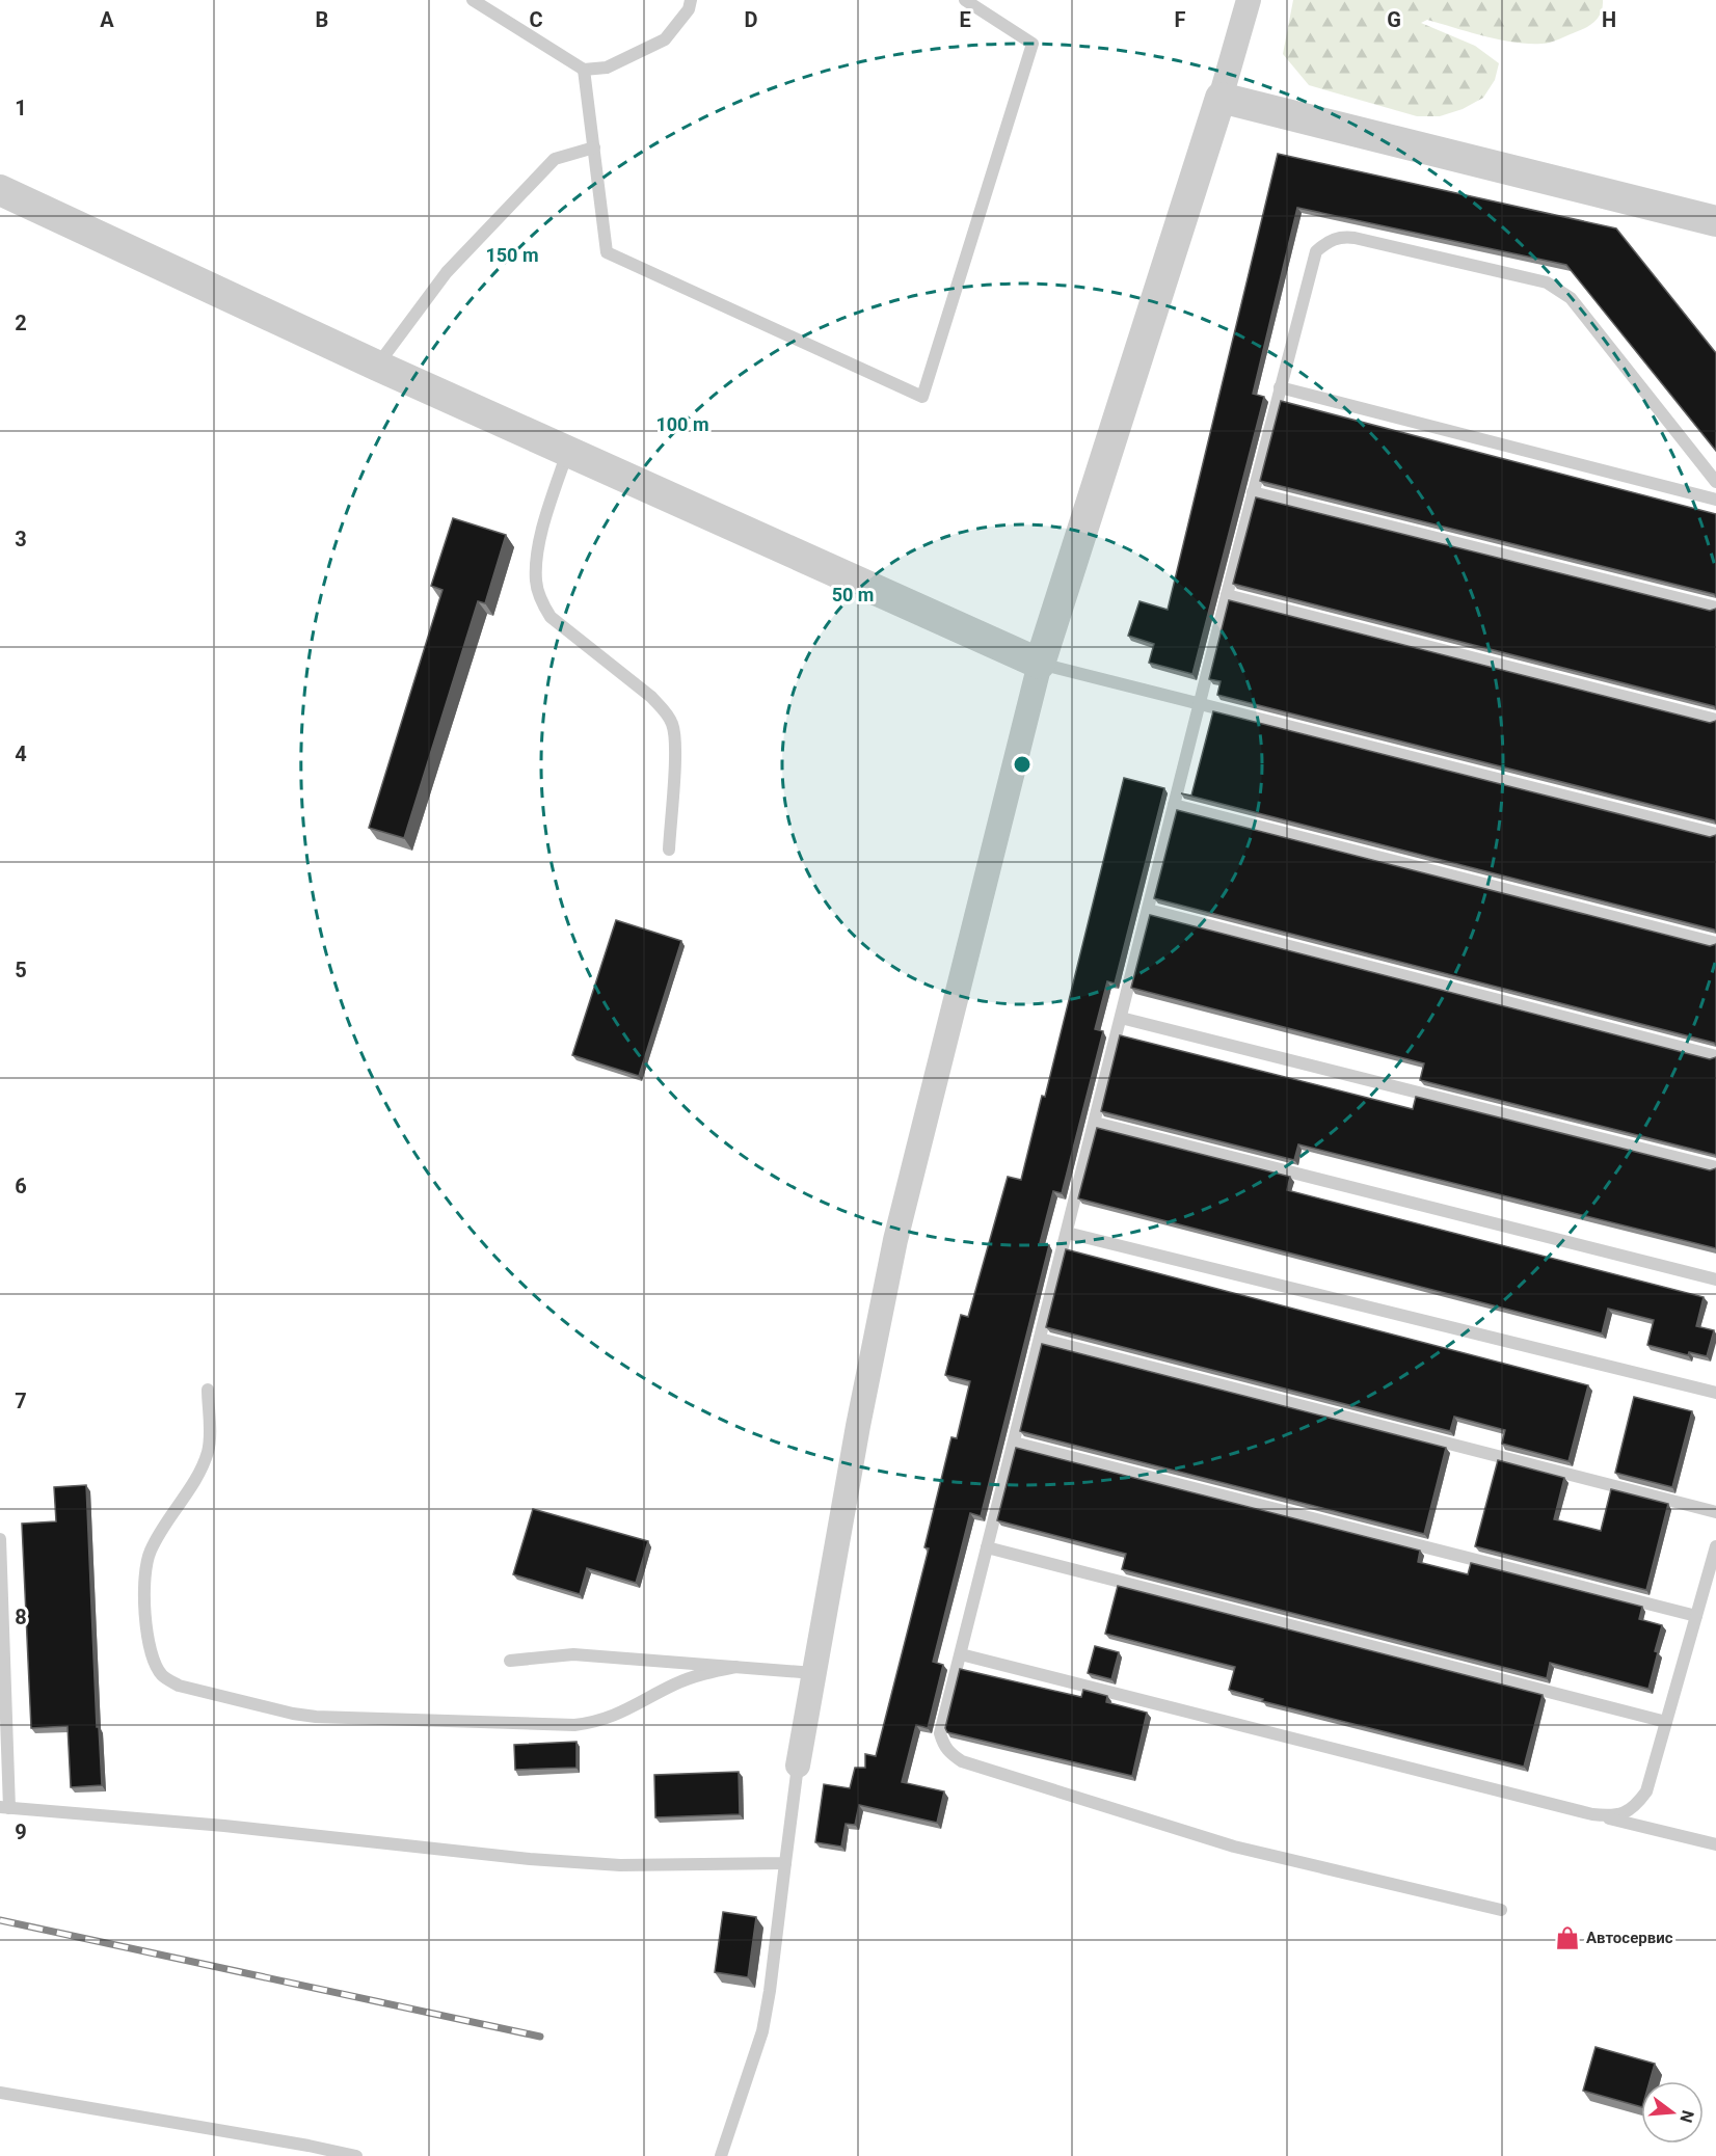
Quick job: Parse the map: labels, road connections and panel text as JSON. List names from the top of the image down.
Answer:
{
  "places": {
    "shop": ["Автосервис"]
  },
  "north": "right",
  "grid": {
    "columns": [
      "A",
      "B",
      "C",
      "D",
      "E",
      "F",
      "G",
      "H"
    ],
    "rows": [
      "1",
      "2",
      "3",
      "4",
      "5",
      "6",
      "7",
      "8",
      "9"
    ]
  },
  "rings": ["150 m", "100 m", "50 m"]
}
